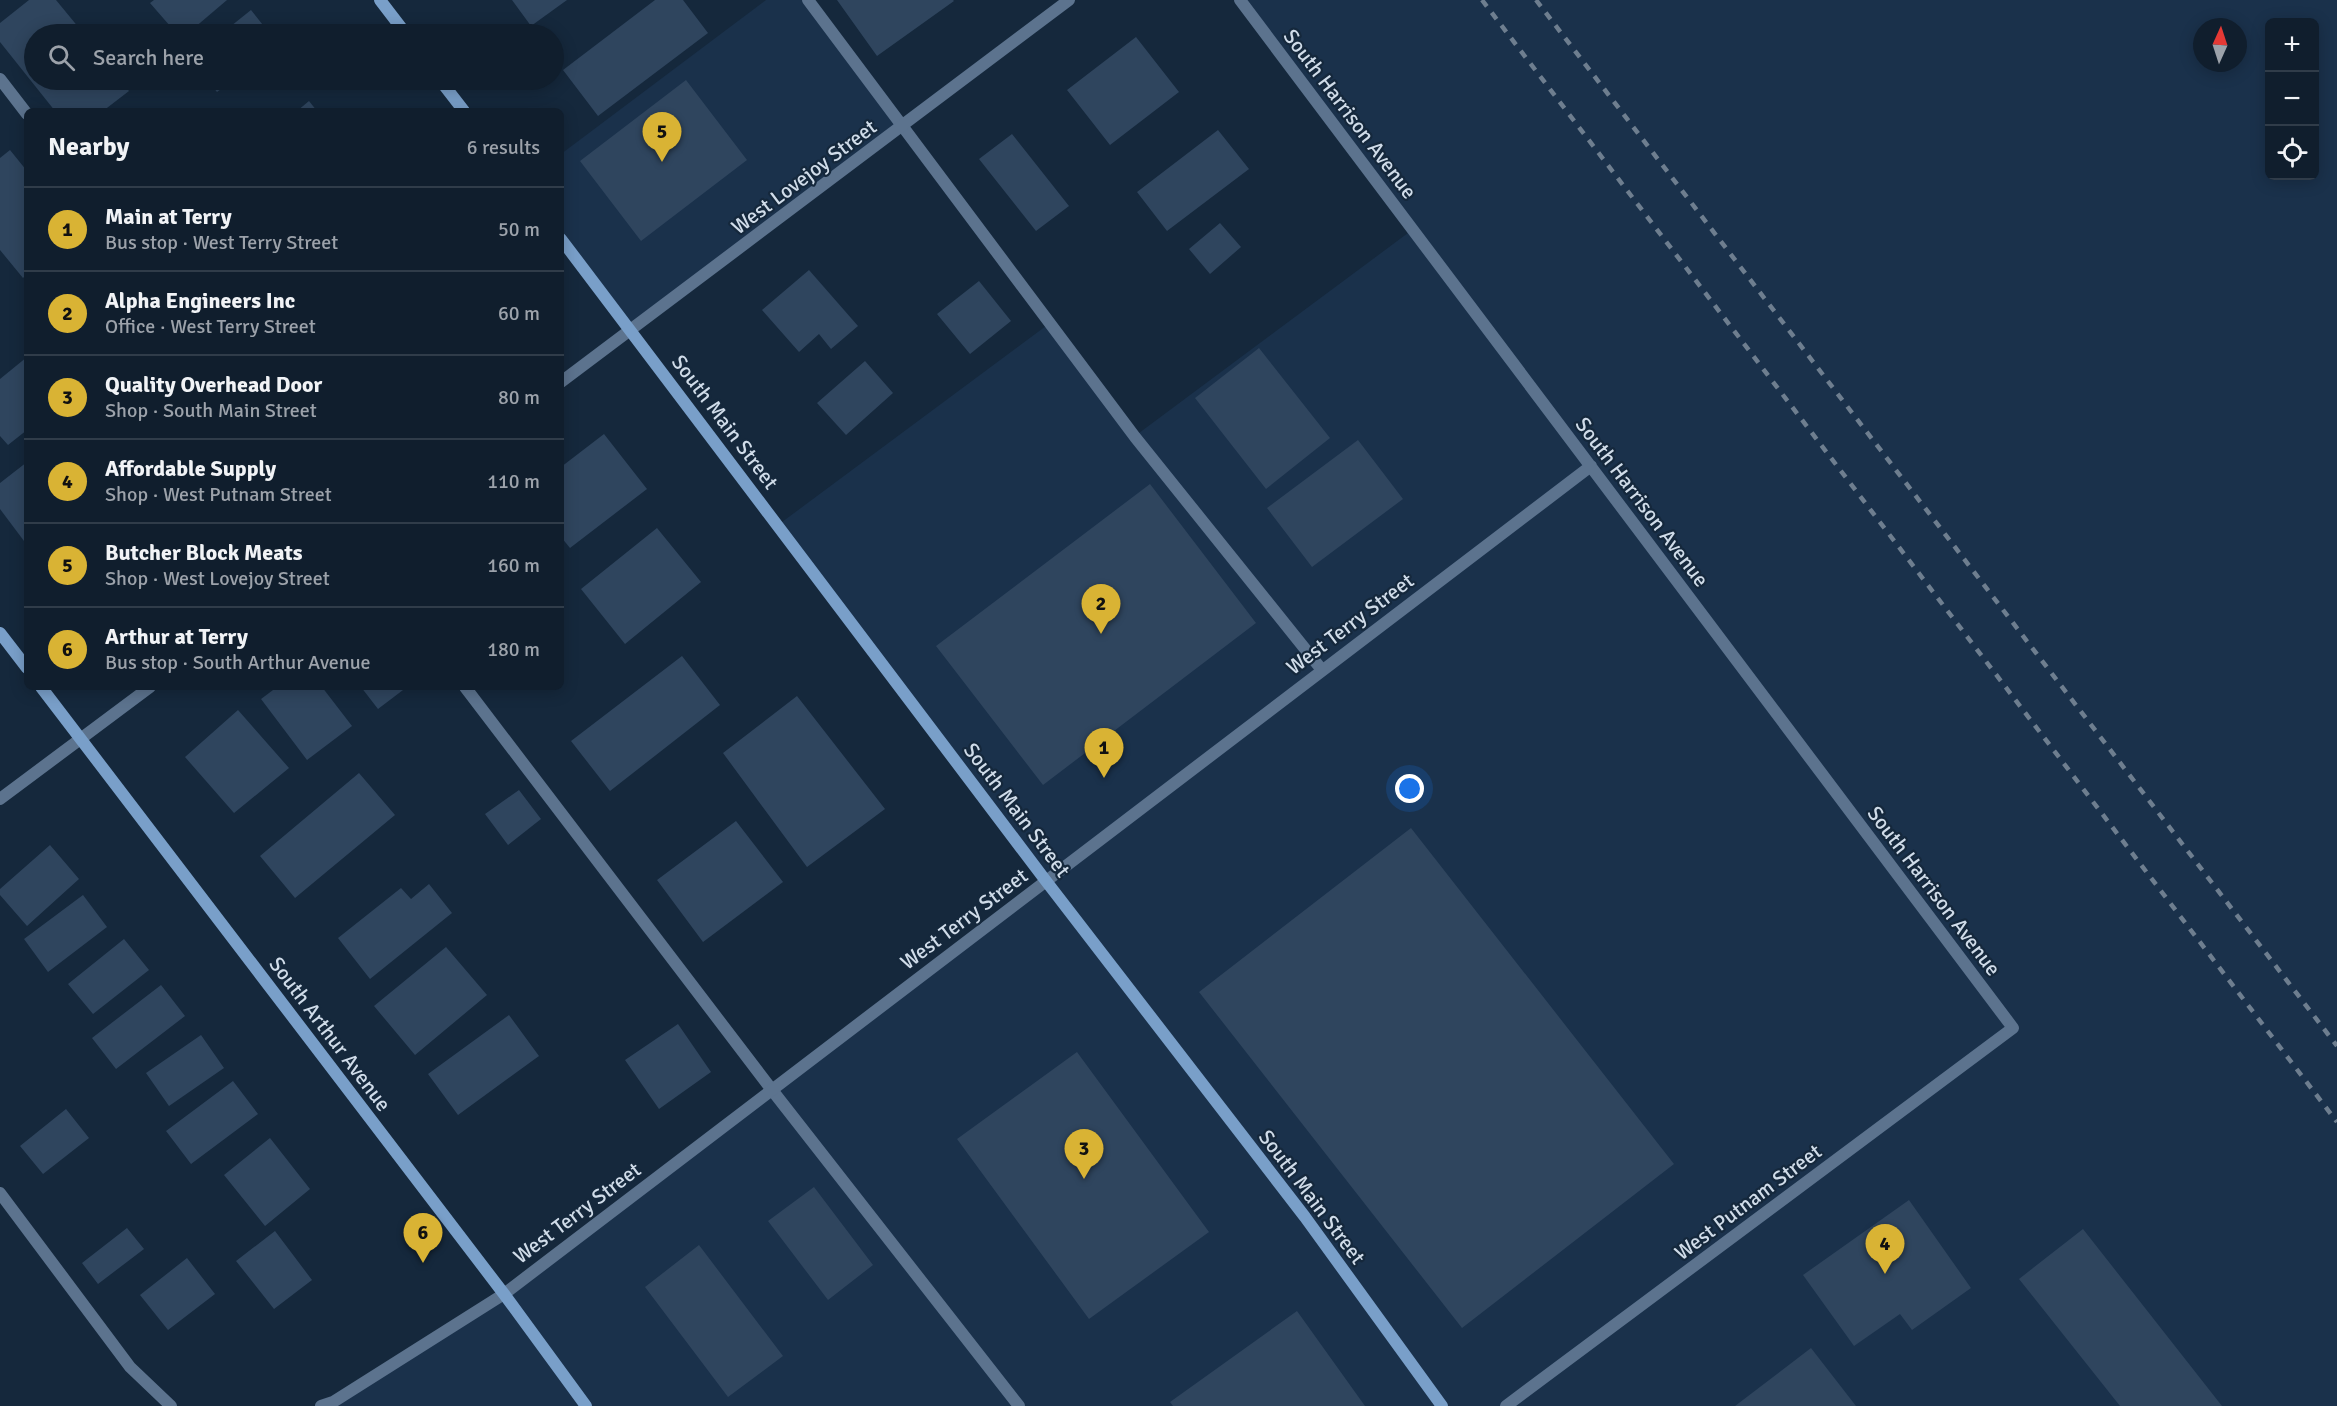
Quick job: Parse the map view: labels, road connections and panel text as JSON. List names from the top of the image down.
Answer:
{
  "streets": {
    "main road": ["South Main Street", "South Arthur Avenue"],
    "street": [
      "South Harrison Avenue",
      "West Lovejoy Street",
      "West Terry Street",
      "West Putnam Street"
    ]
  },
  "crossings": [
    ["South Harrison Avenue", "West Terry Street"],
    ["South Harrison Avenue", "West Putnam Street"],
    ["West Lovejoy Street", "South Main Street"],
    ["South Main Street", "West Terry Street"],
    ["West Terry Street", "South Arthur Avenue"]
  ],
  "north": "top",
  "page": {
    "map_buttons": ["+", "−"],
    "search": "Search here",
    "heading": ["Nearby", "6 results"],
    "pins": [
      "5",
      "2",
      "1",
      "3",
      "6",
      "4"
    ],
    "list": [
      {
        "mark": "1",
        "name": "Main at Terry",
        "note": "Bus stop · West Terry Street",
        "value": "50 m"
      },
      {
        "mark": "2",
        "name": "Alpha Engineers Inc",
        "note": "Office · West Terry Street",
        "value": "60 m"
      },
      {
        "mark": "3",
        "name": "Quality Overhead Door",
        "note": "Shop · South Main Street",
        "value": "80 m"
      },
      {
        "mark": "4",
        "name": "Affordable Supply",
        "note": "Shop · West Putnam Street",
        "value": "110 m"
      },
      {
        "mark": "5",
        "name": "Butcher Block Meats",
        "note": "Shop · West Lovejoy Street",
        "value": "160 m"
      },
      {
        "mark": "6",
        "name": "Arthur at Terry",
        "note": "Bus stop · South Arthur Avenue",
        "value": "180 m"
      }
    ]
  }
}
